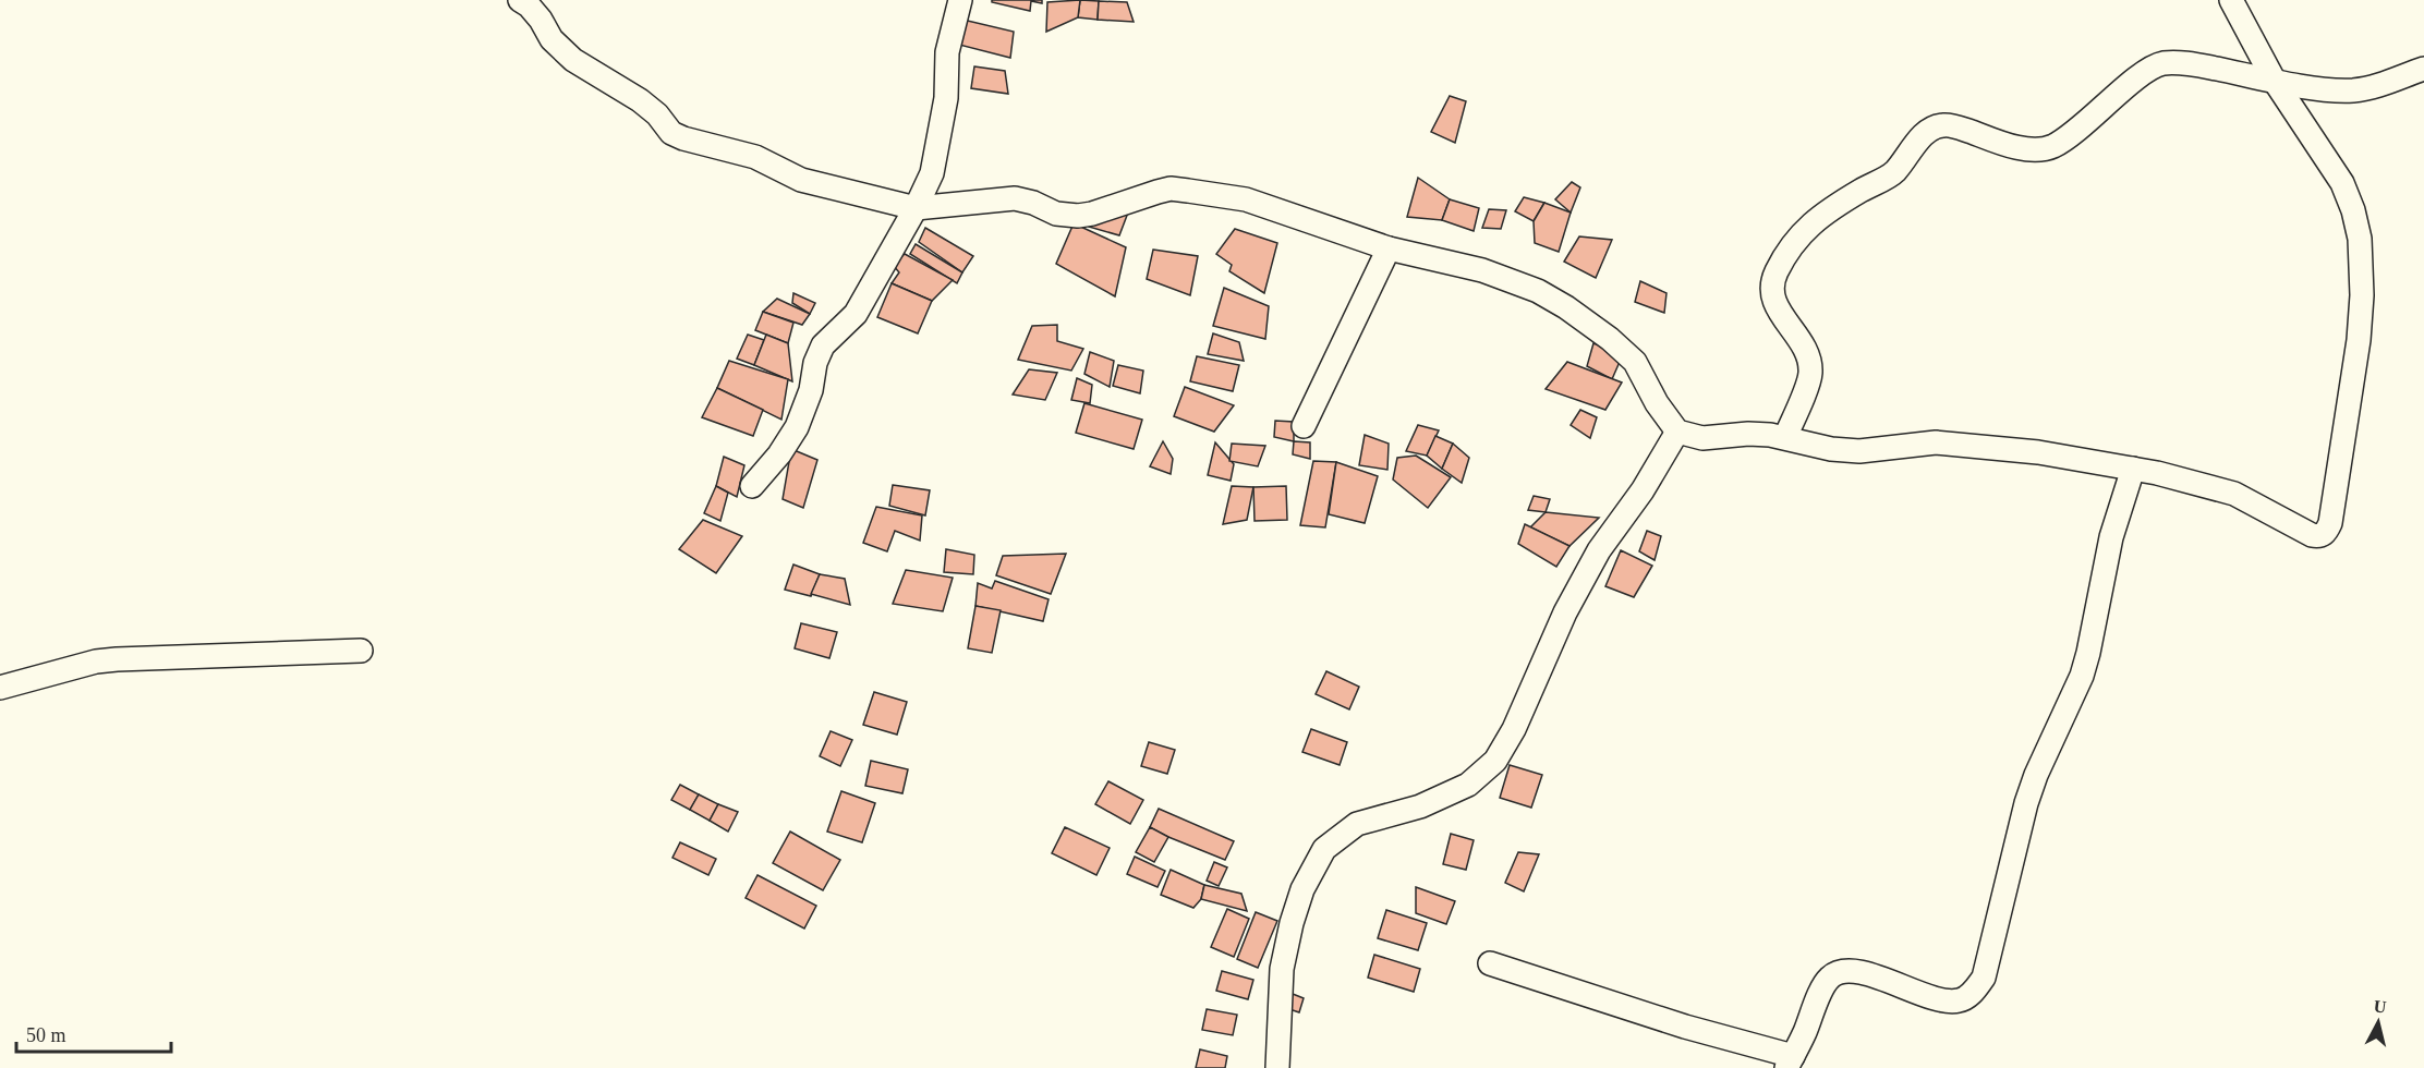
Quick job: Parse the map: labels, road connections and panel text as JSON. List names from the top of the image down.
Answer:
{
  "scale_bar": "50 m",
  "north": "top"
}
